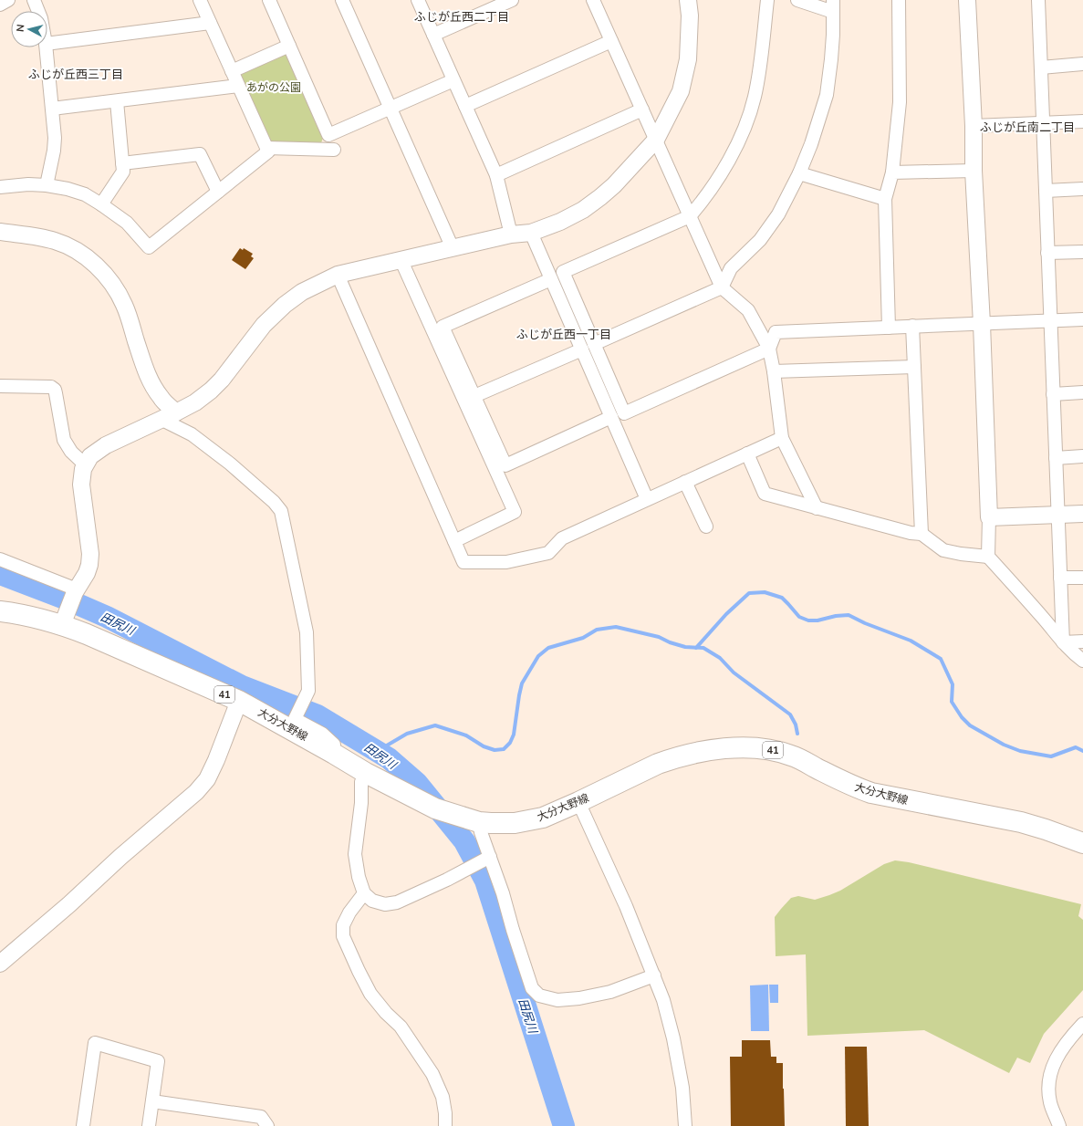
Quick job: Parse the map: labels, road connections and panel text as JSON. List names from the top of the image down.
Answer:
{
  "streets": {
    "main road": ["41", "大分大野線"]
  },
  "districts": [
    "ふじが丘西二丁目",
    "ふじが丘西三丁目",
    "ふじが丘南二丁目",
    "ふじが丘西一丁目"
  ],
  "water": ["田尻川"],
  "parks": ["あがの公園"],
  "north": "left"
}
